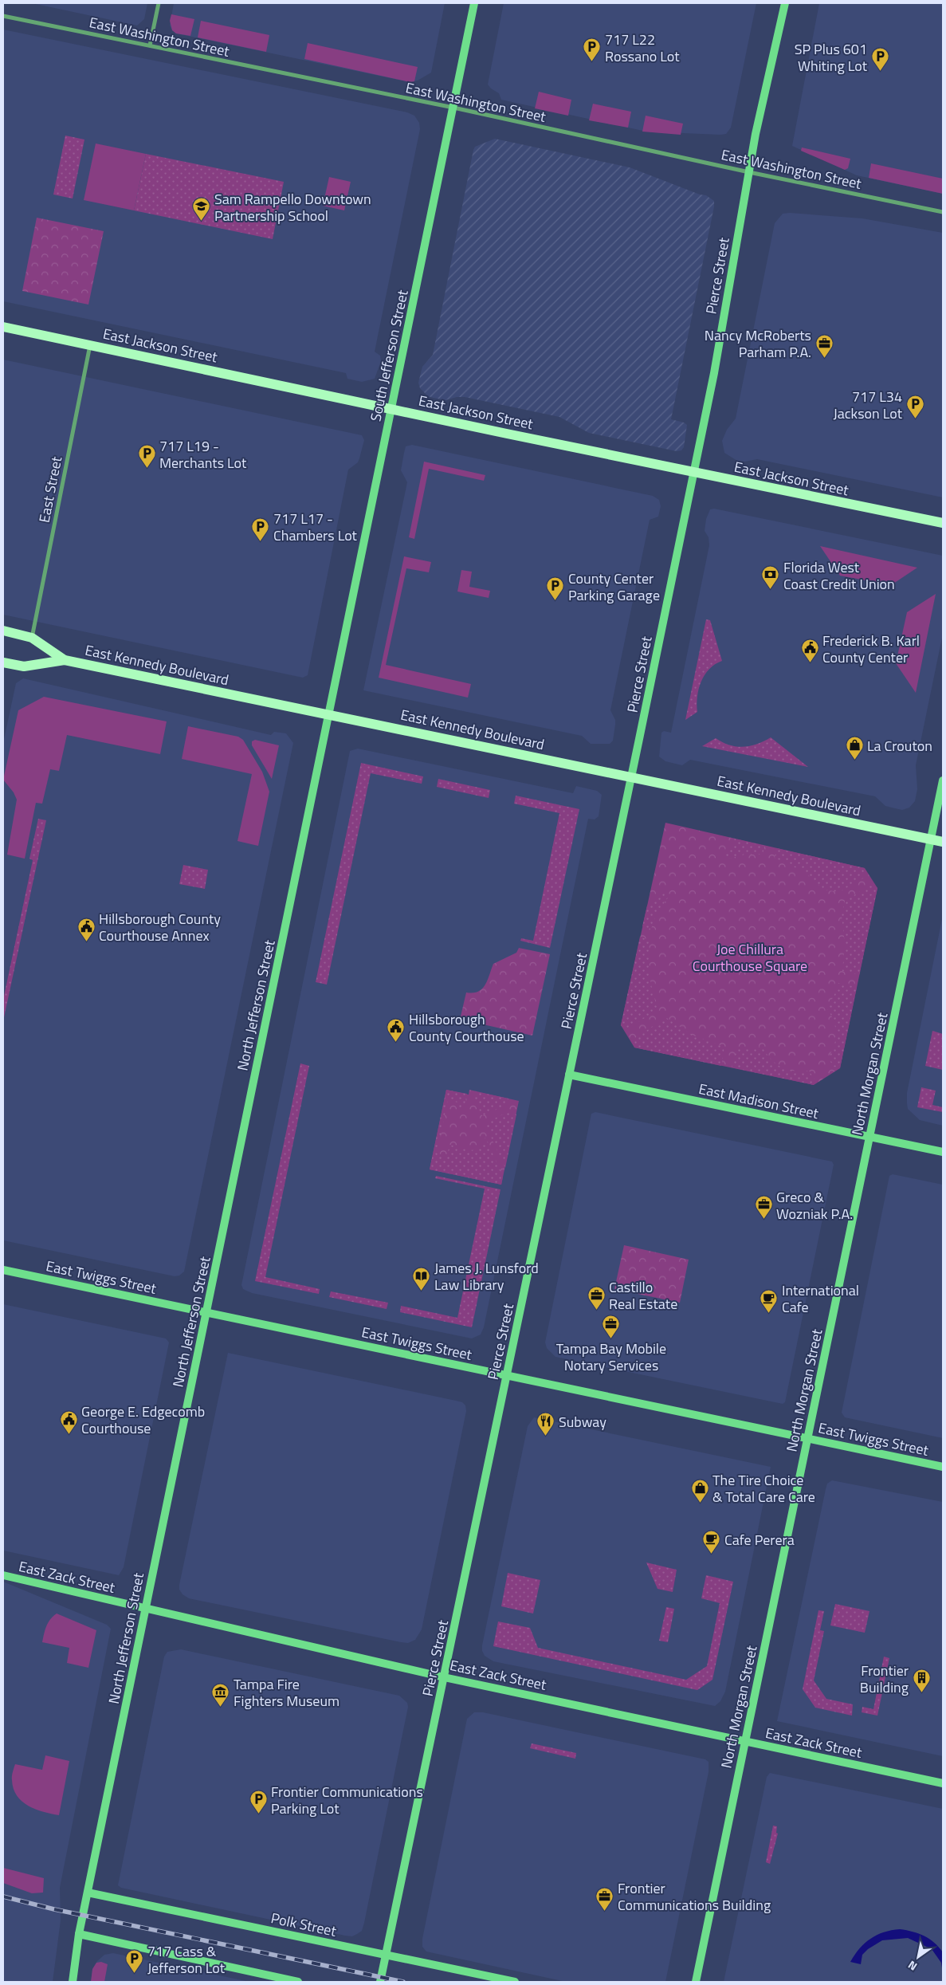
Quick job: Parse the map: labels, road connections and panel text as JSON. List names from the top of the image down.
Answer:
{
  "streets": {
    "main road": ["East Jackson Street", "East Kennedy Boulevard"],
    "street": [
      "East Washington Street",
      "Pierce Street",
      "South Jefferson Street",
      "East Street",
      "North Jefferson Street",
      "North Morgan Street",
      "East Madison Street",
      "East Twiggs Street",
      "East Zack Street",
      "Polk Street"
    ]
  },
  "crossings": [
    ["East Washington Street", "Pierce Street"],
    ["East Washington Street", "South Jefferson Street"],
    ["Pierce Street", "East Jackson Street"],
    ["Pierce Street", "East Kennedy Boulevard"],
    ["Pierce Street", "East Madison Street"],
    ["Pierce Street", "East Twiggs Street"],
    ["Pierce Street", "East Zack Street"],
    ["Pierce Street", "Polk Street"],
    ["East Jackson Street", "South Jefferson Street"],
    ["East Jackson Street", "East Street"],
    ["South Jefferson Street", "East Kennedy Boulevard"],
    ["South Jefferson Street", "North Jefferson Street"],
    ["East Street", "East Kennedy Boulevard"],
    ["East Kennedy Boulevard", "North Jefferson Street"],
    ["East Kennedy Boulevard", "North Morgan Street"],
    ["North Jefferson Street", "East Twiggs Street"],
    ["North Jefferson Street", "East Zack Street"],
    ["North Jefferson Street", "Polk Street"],
    ["North Morgan Street", "East Madison Street"],
    ["North Morgan Street", "East Twiggs Street"],
    ["North Morgan Street", "East Zack Street"]
  ],
  "parks": ["Joe Chillura Courthouse Square"],
  "places": {
    "parking": [
      "717 L22 Rossano Lot",
      "SP Plus 601 Whiting Lot",
      "717 L34 Jackson Lot",
      "717 L19 - Merchants Lot",
      "717 L17 - Chambers Lot",
      "County Center Parking Garage",
      "Frontier Communications Parking Lot",
      "717 Cass & Jefferson Lot"
    ],
    "school or university": ["Sam Rampello Downtown Partnership School"],
    "office": [
      "Nancy McRoberts Parham P.A.",
      "Greco & Wozniak P.A.",
      "Castillo Real Estate",
      "Tampa Bay Mobile Notary Services",
      "Frontier Communications Building"
    ],
    "bank": ["Florida West Coast Credit Union"],
    "public building": [
      "Frederick B. Karl County Center",
      "Hillsborough County Courthouse Annex",
      "Hillsborough County Courthouse",
      "George E. Edgecomb Courthouse"
    ],
    "shop": ["La Crouton", "The Tire Choice & Total Care Care"],
    "library": ["James J. Lunsford Law Library"],
    "cafe": ["International Cafe", "Cafe Perera"],
    "restaurant": ["Subway"],
    "building": ["Frontier Building"],
    "museum": ["Tampa Fire Fighters Museum"]
  },
  "north": "bottom left"
}
